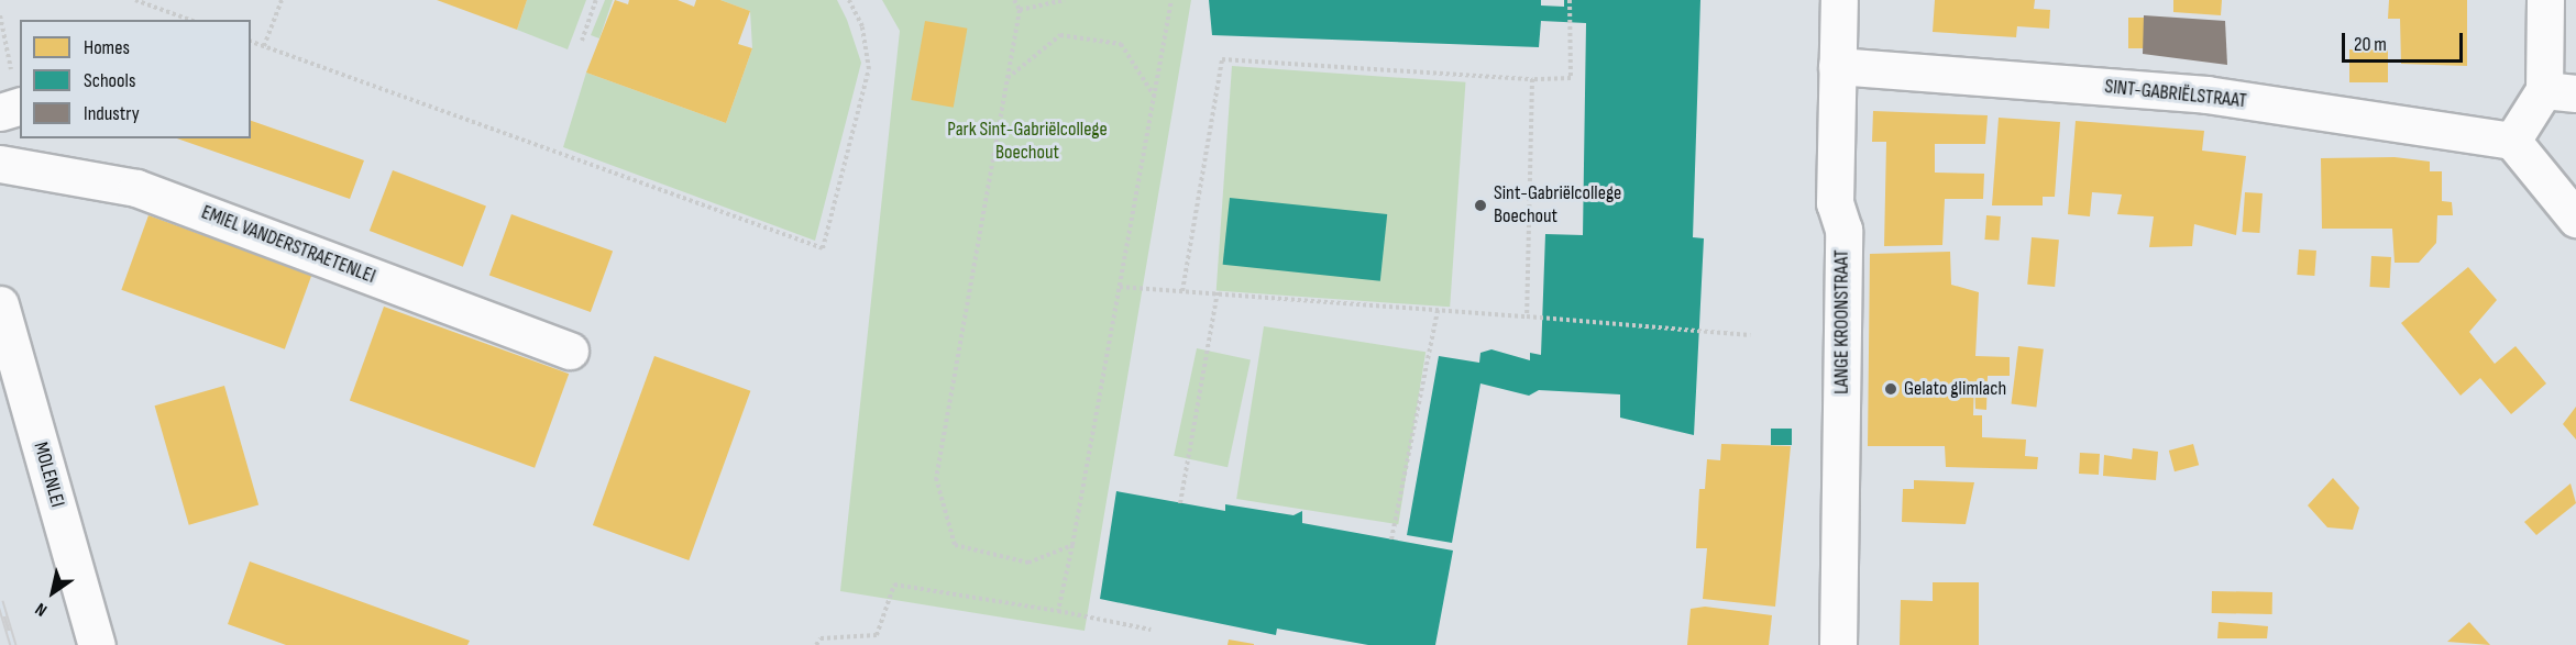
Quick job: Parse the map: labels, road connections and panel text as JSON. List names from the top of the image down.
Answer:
{
  "streets": {
    "street": [
      "SINT-GABRIËLSTRAAT",
      "EMIEL VANDERSTRAETENLEI",
      "LANGE KROONSTRAAT",
      "MOLENLEI"
    ]
  },
  "crossings": [
    ["SINT-GABRIËLSTRAAT", "LANGE KROONSTRAAT"]
  ],
  "parks": ["Park Sint-Gabriëlcollege Boechout"],
  "places": ["Sint-Gabriëlcollege Boechout", "Gelato glimlach"],
  "legend": ["Homes", "Schools", "Industry"],
  "scale_bar": "20 m",
  "north": "bottom left"
}
